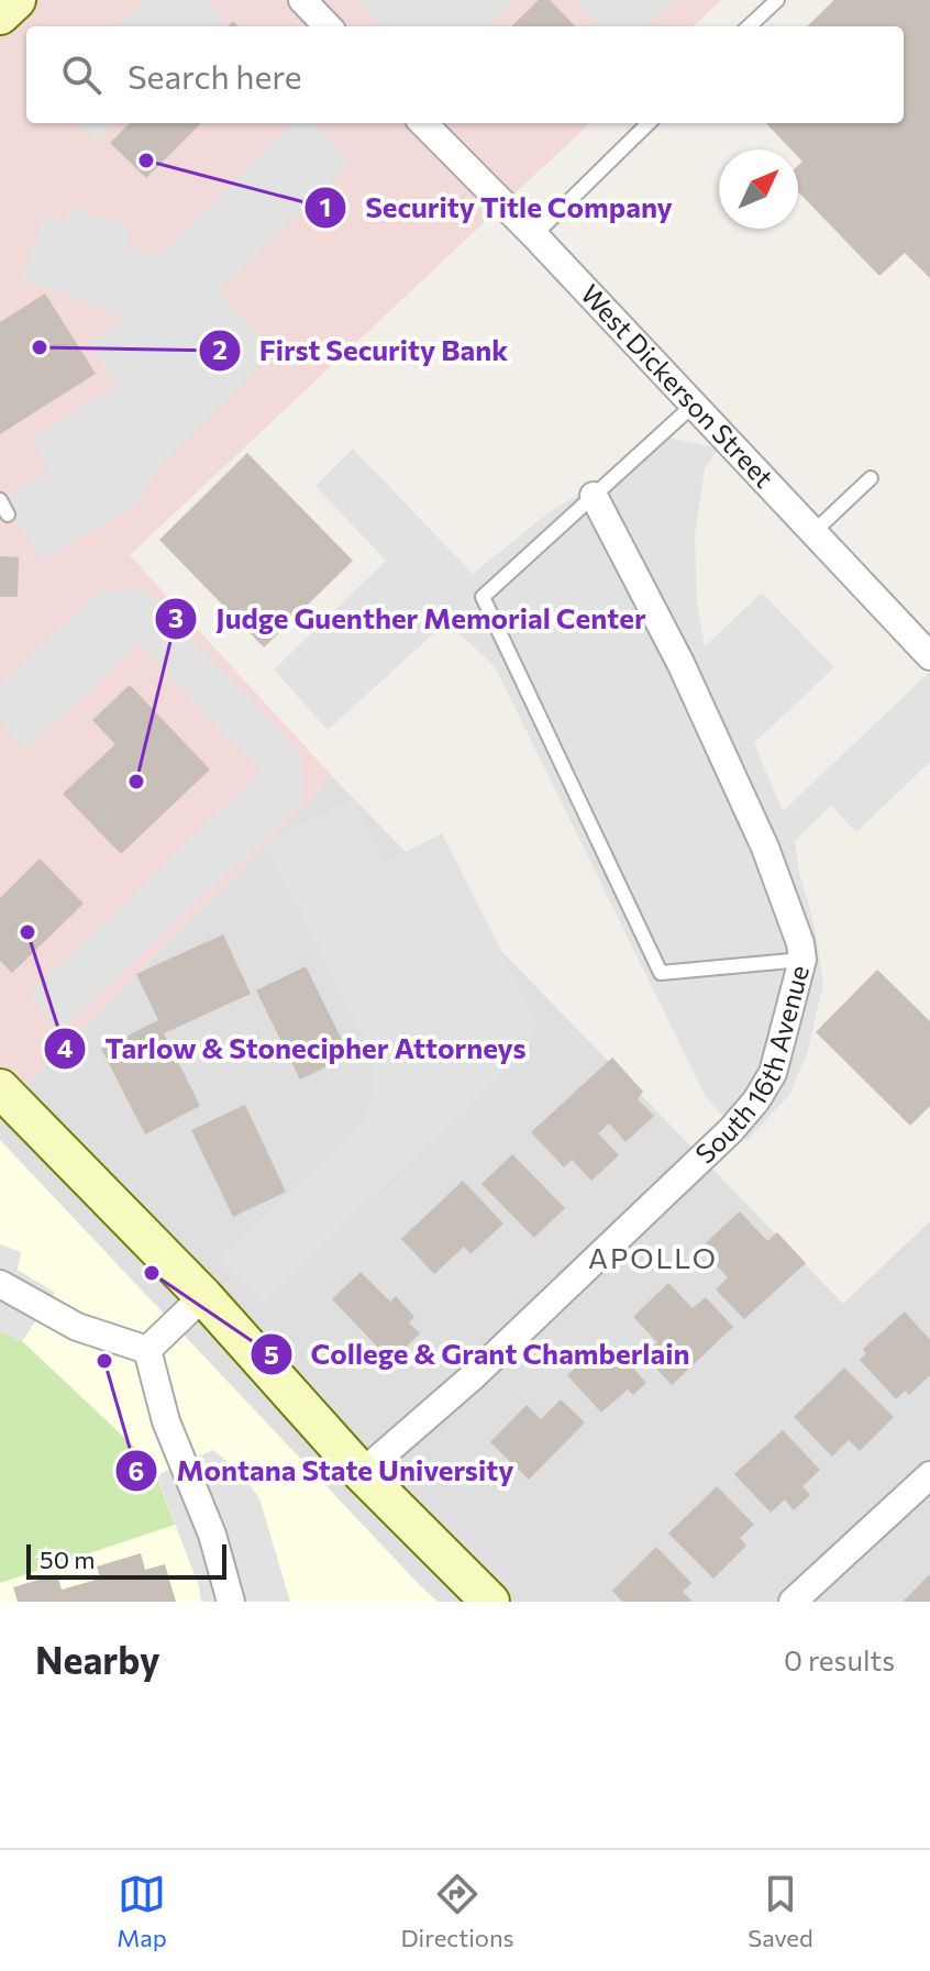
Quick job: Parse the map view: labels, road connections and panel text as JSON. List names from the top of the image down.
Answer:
{
  "streets": {
    "street": ["West Dickerson Street", "South 16th Avenue"]
  },
  "districts": ["APOLLO"],
  "places": [
    "Security Title Company",
    "First Security Bank",
    "Judge Guenther Memorial Center",
    "Tarlow & Stonecipher Attorneys",
    "College & Grant Chamberlain",
    "Montana State University"
  ],
  "scale_bar": "50 m",
  "north": "top right",
  "page": {
    "search": "Search here",
    "scale": "50 m",
    "heading": ["Nearby", "0 results"],
    "nav": ["Map", "Directions", "Saved"]
  }
}
